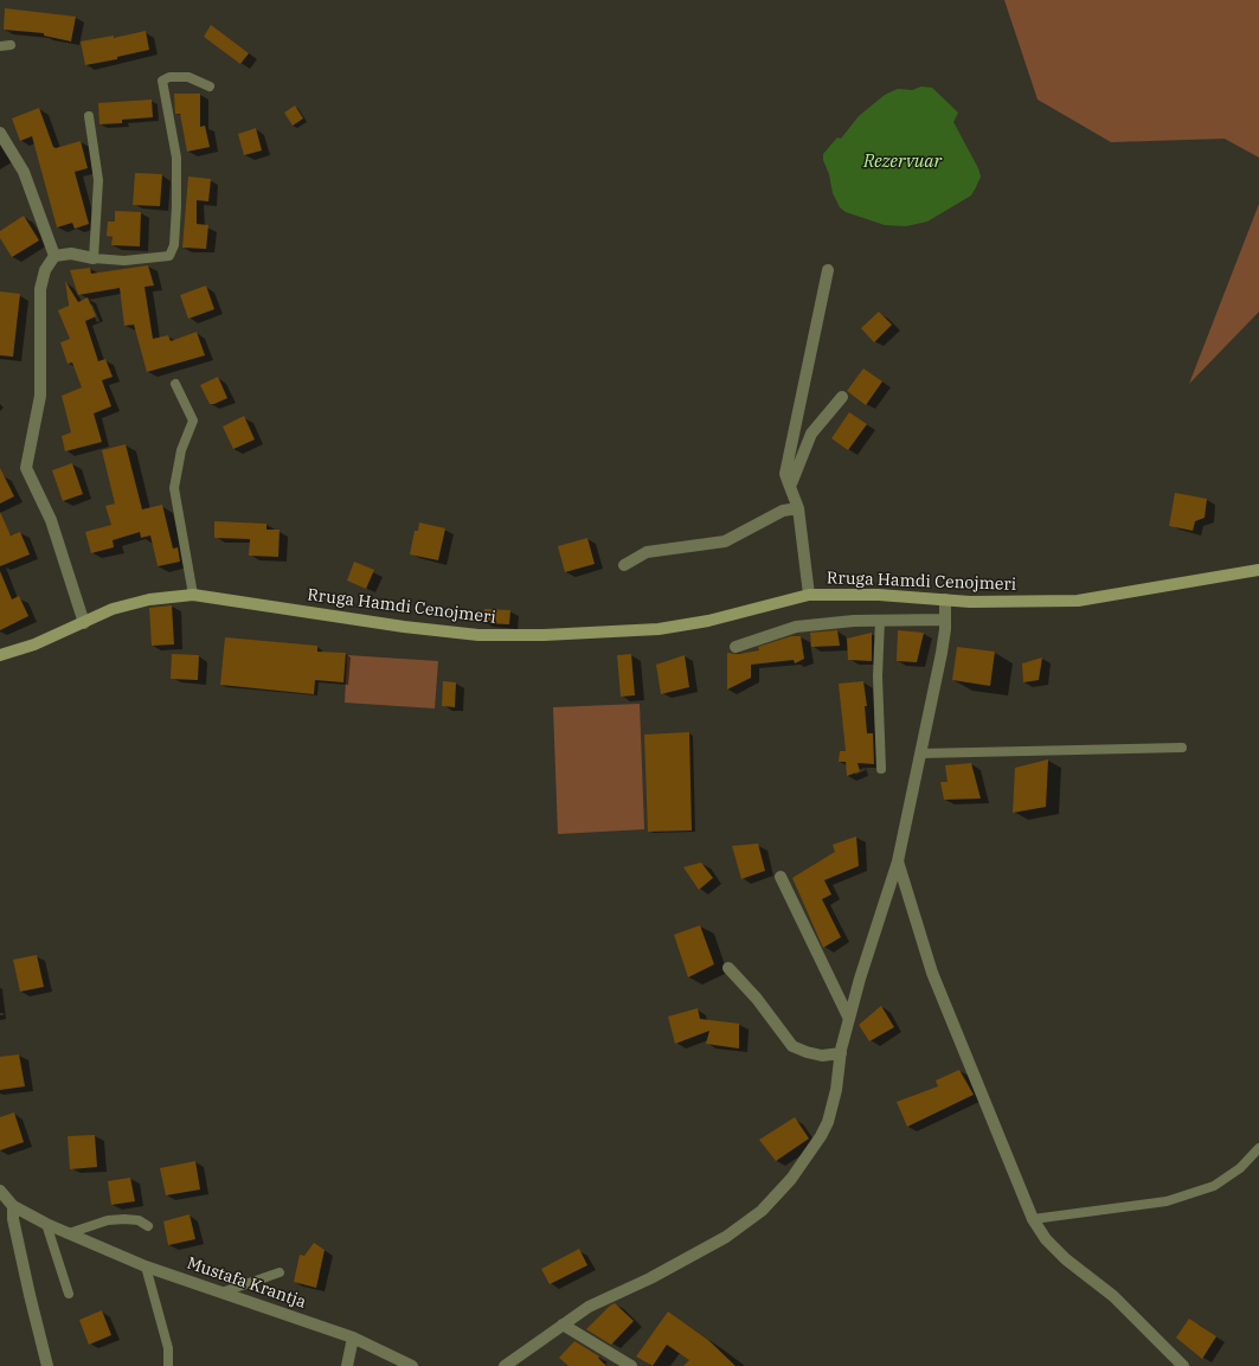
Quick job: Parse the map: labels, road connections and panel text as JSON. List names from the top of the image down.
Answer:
{
  "streets": {
    "street": ["Rruga Hamdi Cenojmeri", "Mustafa Krantja"]
  },
  "water": ["Rezervuar"]
}
